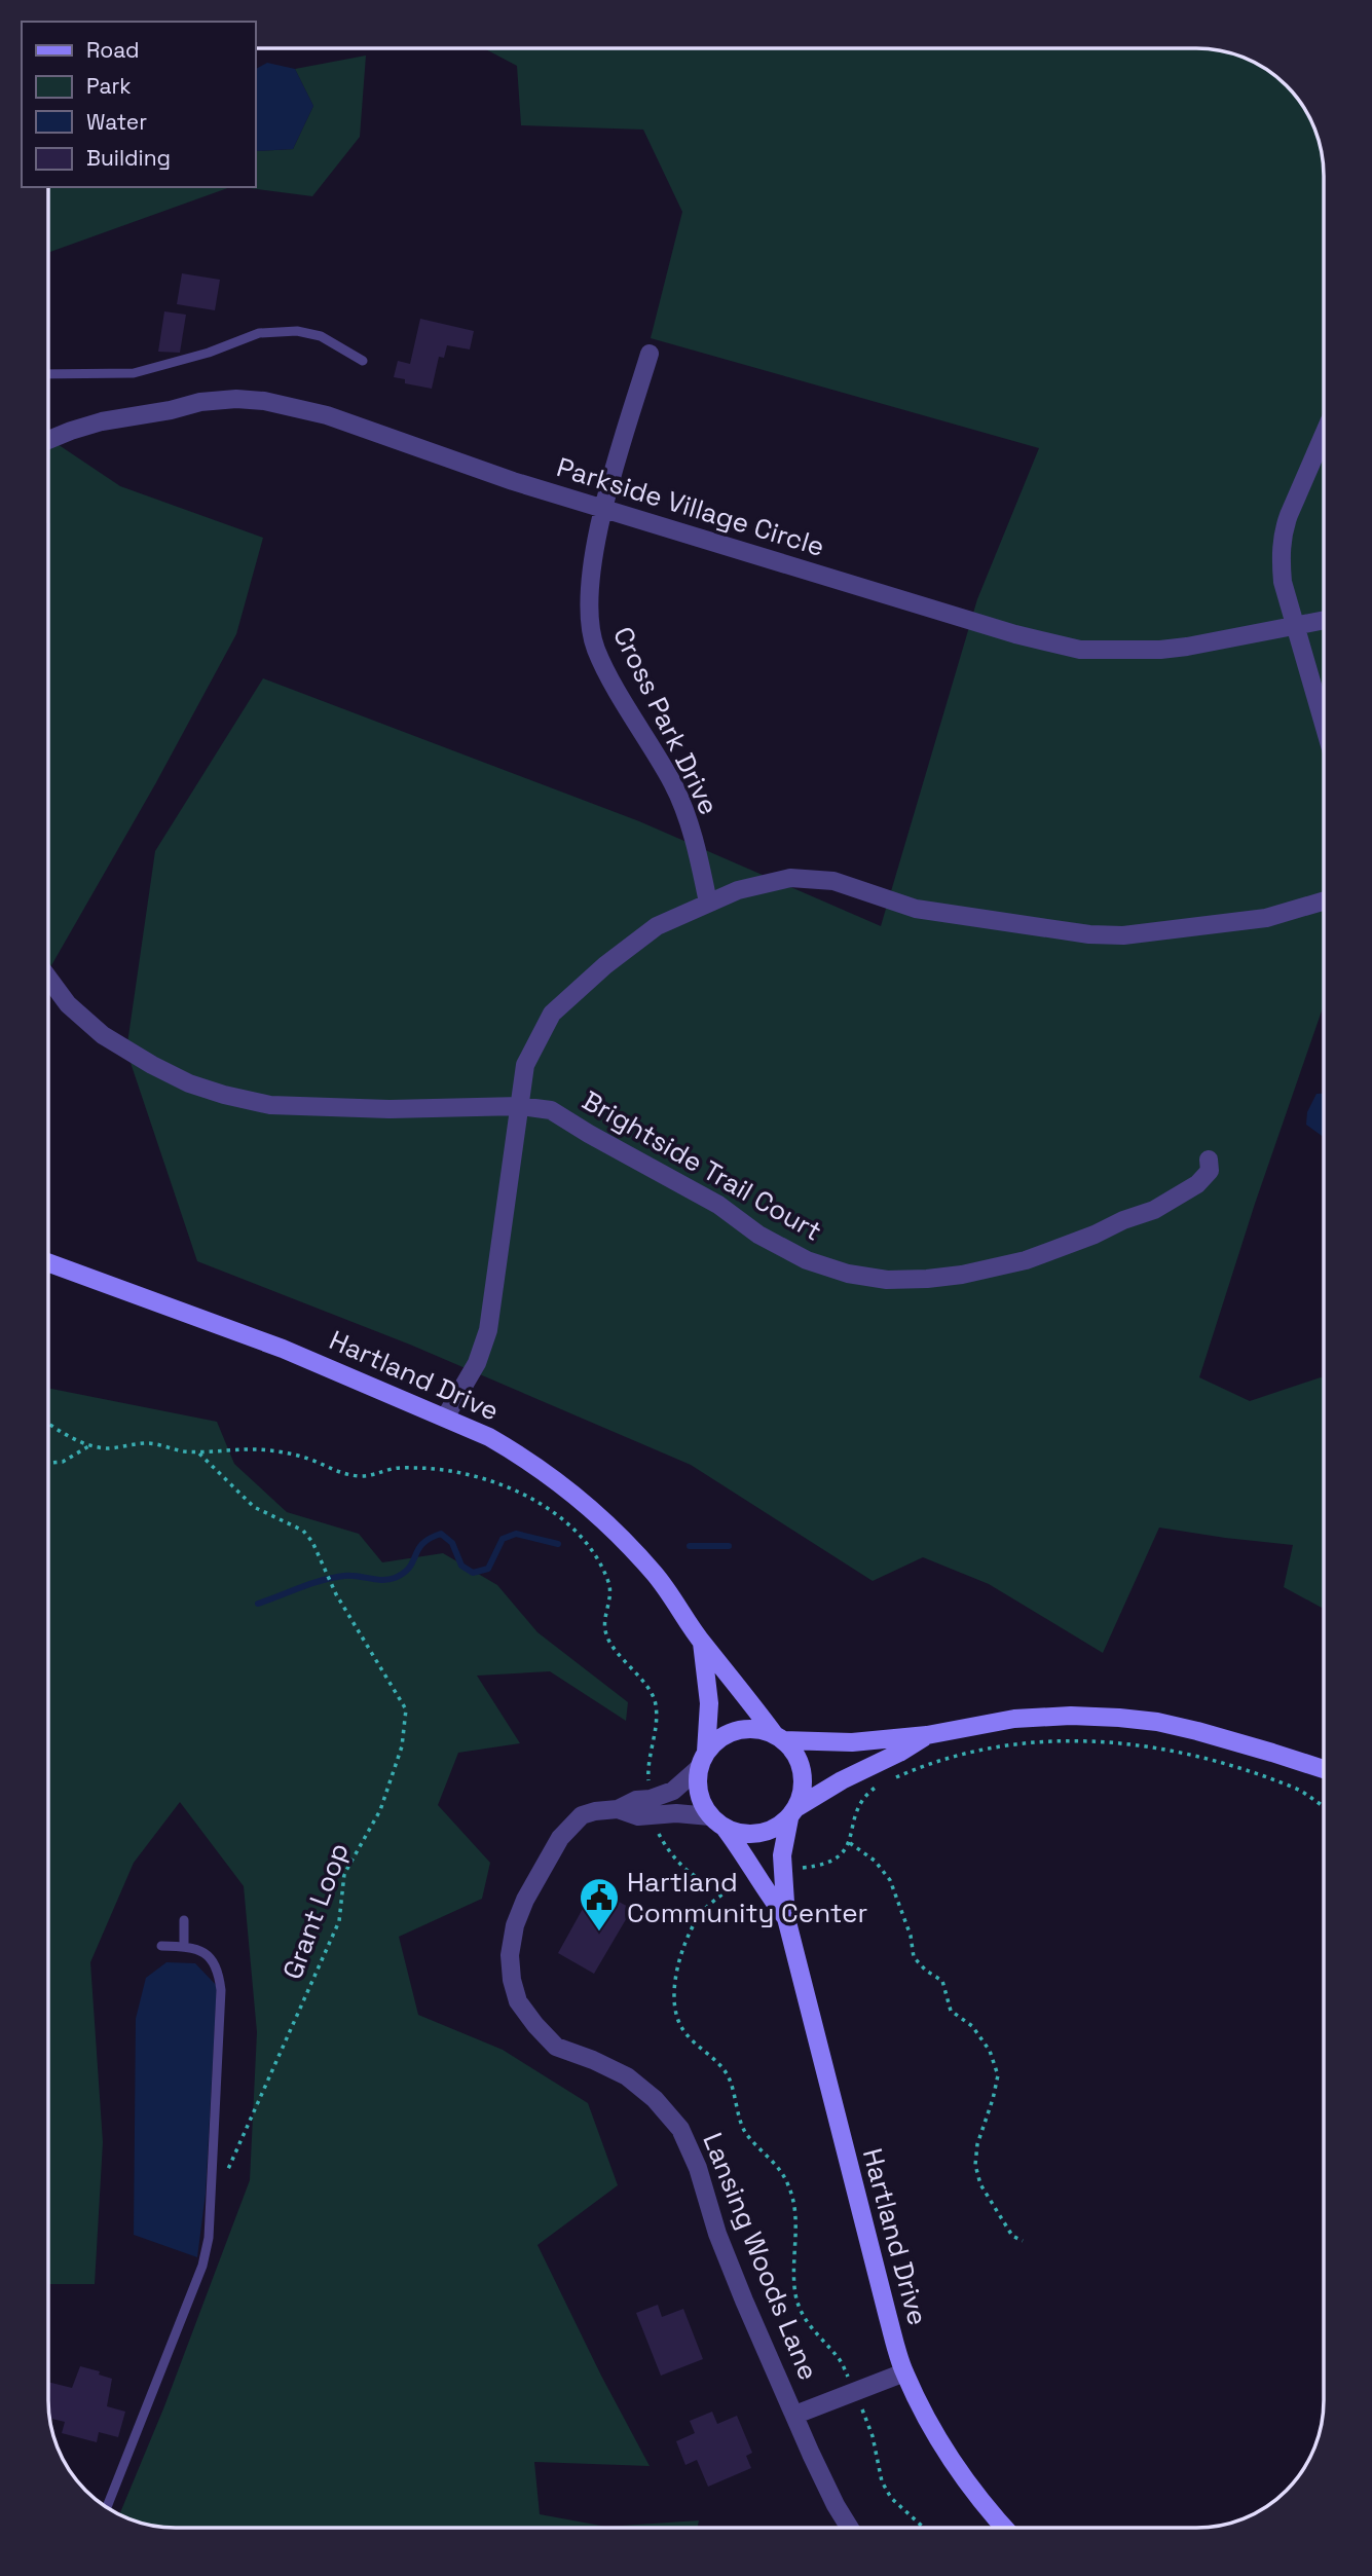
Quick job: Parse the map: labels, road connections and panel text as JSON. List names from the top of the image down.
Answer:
{
  "streets": {
    "main road": ["Hartland Drive"],
    "street": [
      "Parkside Village Circle",
      "Cross Park Drive",
      "Brightside Trail Court",
      "Lansing Woods Lane"
    ],
    "path": ["Grant Loop"]
  },
  "crossings": [
    ["Parkside Village Circle", "Cross Park Drive"],
    ["Hartland Drive", "Lansing Woods Lane"]
  ],
  "places": {
    "public building": ["Hartland Community Center"]
  },
  "legend": [
    "Road",
    "Park",
    "Water",
    "Building"
  ]
}
